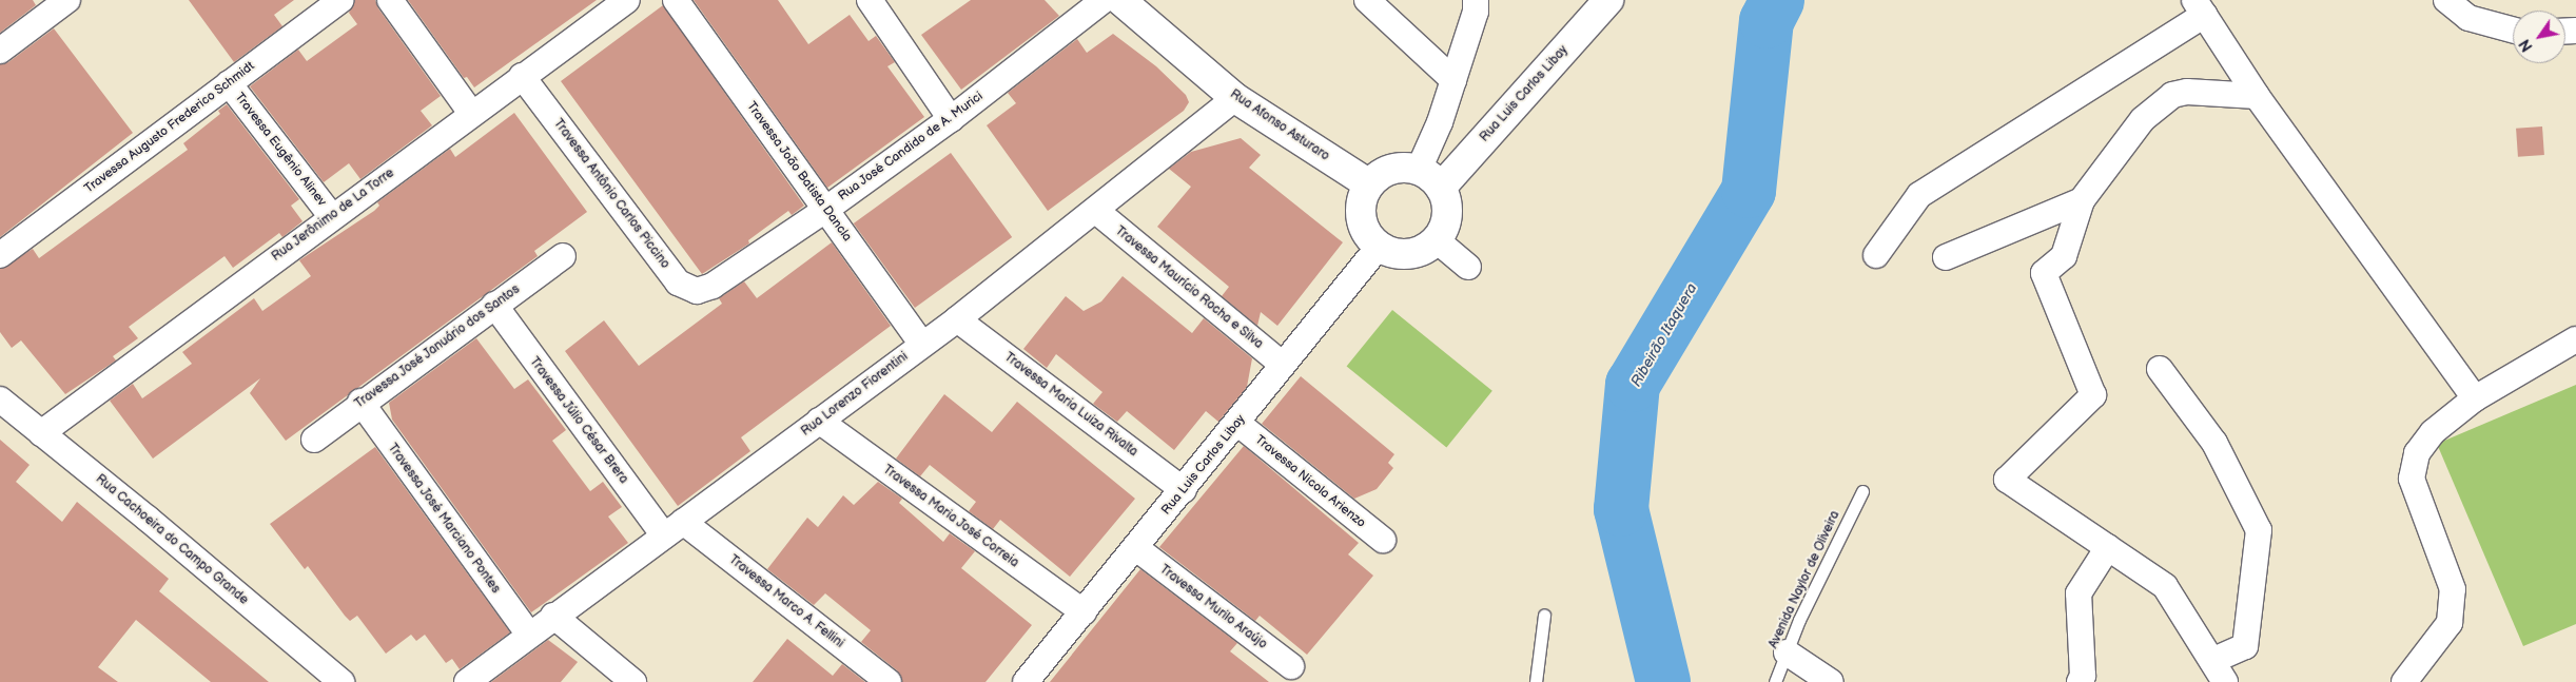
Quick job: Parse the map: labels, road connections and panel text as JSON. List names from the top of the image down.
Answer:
{
  "streets": {
    "street": [
      "Rua Luis Carlos Libay",
      "Rua Afonso Asturaro",
      "Travessa Augusto Frederico Schmidt",
      "Rua José Candido de A. Murici",
      "Travessa Eugênio Alinev",
      "Travessa João Batista Dancla",
      "Travessa Antônio Carlos Piccino",
      "Rua Jerônimo de La Torre",
      "Travessa Maurício Rocha e Silva",
      "Travessa José Januário dos Santos",
      "Rua Lorenzo Fiorentini",
      "Travessa Maria Luiza Rivalta",
      "Travessa Júlio César Brera",
      "Travessa Nicola Arienzo",
      "Travessa Maria José Correia",
      "Travessa José Marciano Pontes",
      "Rua Cachoeira do Campo Grande",
      "Travessa Marco A. Fellini",
      "Travessa Murilo Araújo"
    ],
    "lane": ["Avenida Naylor de Oliveira"]
  },
  "crossings": [
    ["Rua Luis Carlos Libay", "Rua Afonso Asturaro"],
    ["Rua Luis Carlos Libay", "Travessa Maurício Rocha e Silva"],
    ["Rua Luis Carlos Libay", "Travessa Maria Luiza Rivalta"],
    ["Rua Luis Carlos Libay", "Travessa Nicola Arienzo"],
    ["Rua Luis Carlos Libay", "Travessa Maria José Correia"],
    ["Rua Luis Carlos Libay", "Travessa Murilo Araújo"],
    ["Rua Afonso Asturaro", "Rua Lorenzo Fiorentini"],
    ["Travessa Augusto Frederico Schmidt", "Travessa Eugênio Alinev"],
    ["Rua José Candido de A. Murici", "Travessa João Batista Dancla"],
    ["Rua José Candido de A. Murici", "Travessa Antônio Carlos Piccino"],
    ["Travessa Eugênio Alinev", "Rua Jerônimo de La Torre"],
    ["Travessa João Batista Dancla", "Rua Lorenzo Fiorentini"],
    ["Travessa Antônio Carlos Piccino", "Rua Jerônimo de La Torre"],
    ["Rua Jerônimo de La Torre", "Rua Cachoeira do Campo Grande"],
    ["Travessa Maurício Rocha e Silva", "Rua Lorenzo Fiorentini"],
    ["Travessa José Januário dos Santos", "Travessa Júlio César Brera"],
    ["Travessa José Januário dos Santos", "Travessa José Marciano Pontes"],
    ["Rua Lorenzo Fiorentini", "Travessa Maria Luiza Rivalta"],
    ["Rua Lorenzo Fiorentini", "Travessa Júlio César Brera"],
    ["Rua Lorenzo Fiorentini", "Travessa Maria José Correia"],
    ["Rua Lorenzo Fiorentini", "Travessa José Marciano Pontes"],
    ["Rua Lorenzo Fiorentini", "Travessa Marco A. Fellini"],
    ["Travessa Júlio César Brera", "Travessa Marco A. Fellini"]
  ],
  "water": ["Ribeirão Itaquera"],
  "north": "bottom left"
}
